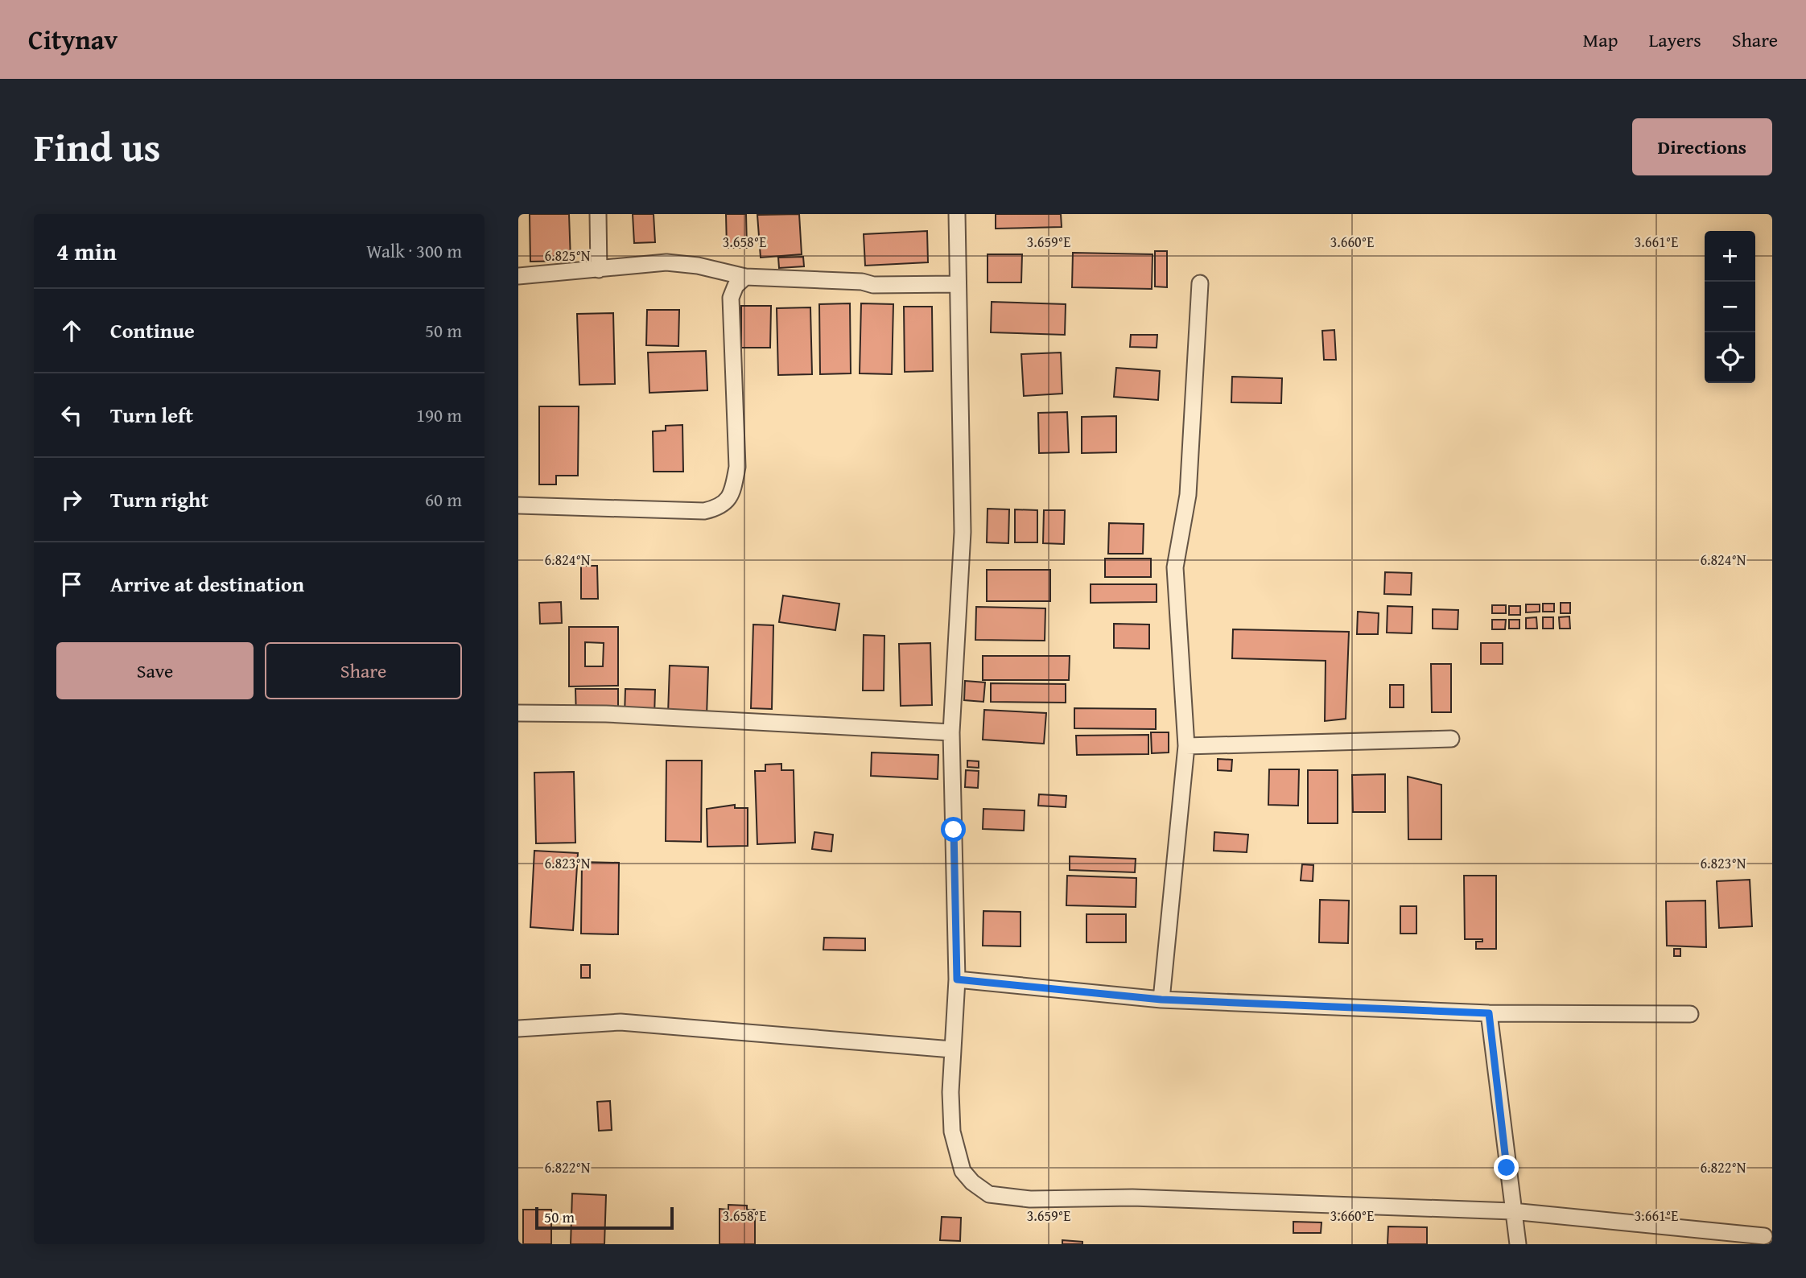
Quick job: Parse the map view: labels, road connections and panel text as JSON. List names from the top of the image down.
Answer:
{
  "scale_bar": "50 m",
  "page": {
    "header": "Citynav",
    "nav": ["Map", "Layers", "Share"],
    "title": "Find us",
    "buttons": [
      "Directions",
      ["Save", "Share"]
    ],
    "heading": ["4 min", "Walk · 300 m"],
    "map_buttons": ["+", "−"],
    "list": [
      ["Continue", "50 m"],
      ["Turn left", "190 m"],
      ["Turn right", "60 m"],
      "Arrive at destination"
    ],
    "scale": "50 m"
  },
  "coordinates": [
    "3.658°E",
    "3.659°E",
    "3.660°E",
    "3.661°E",
    "6.825°N",
    "6.824°N",
    "6.823°N",
    "6.822°N"
  ]
}
